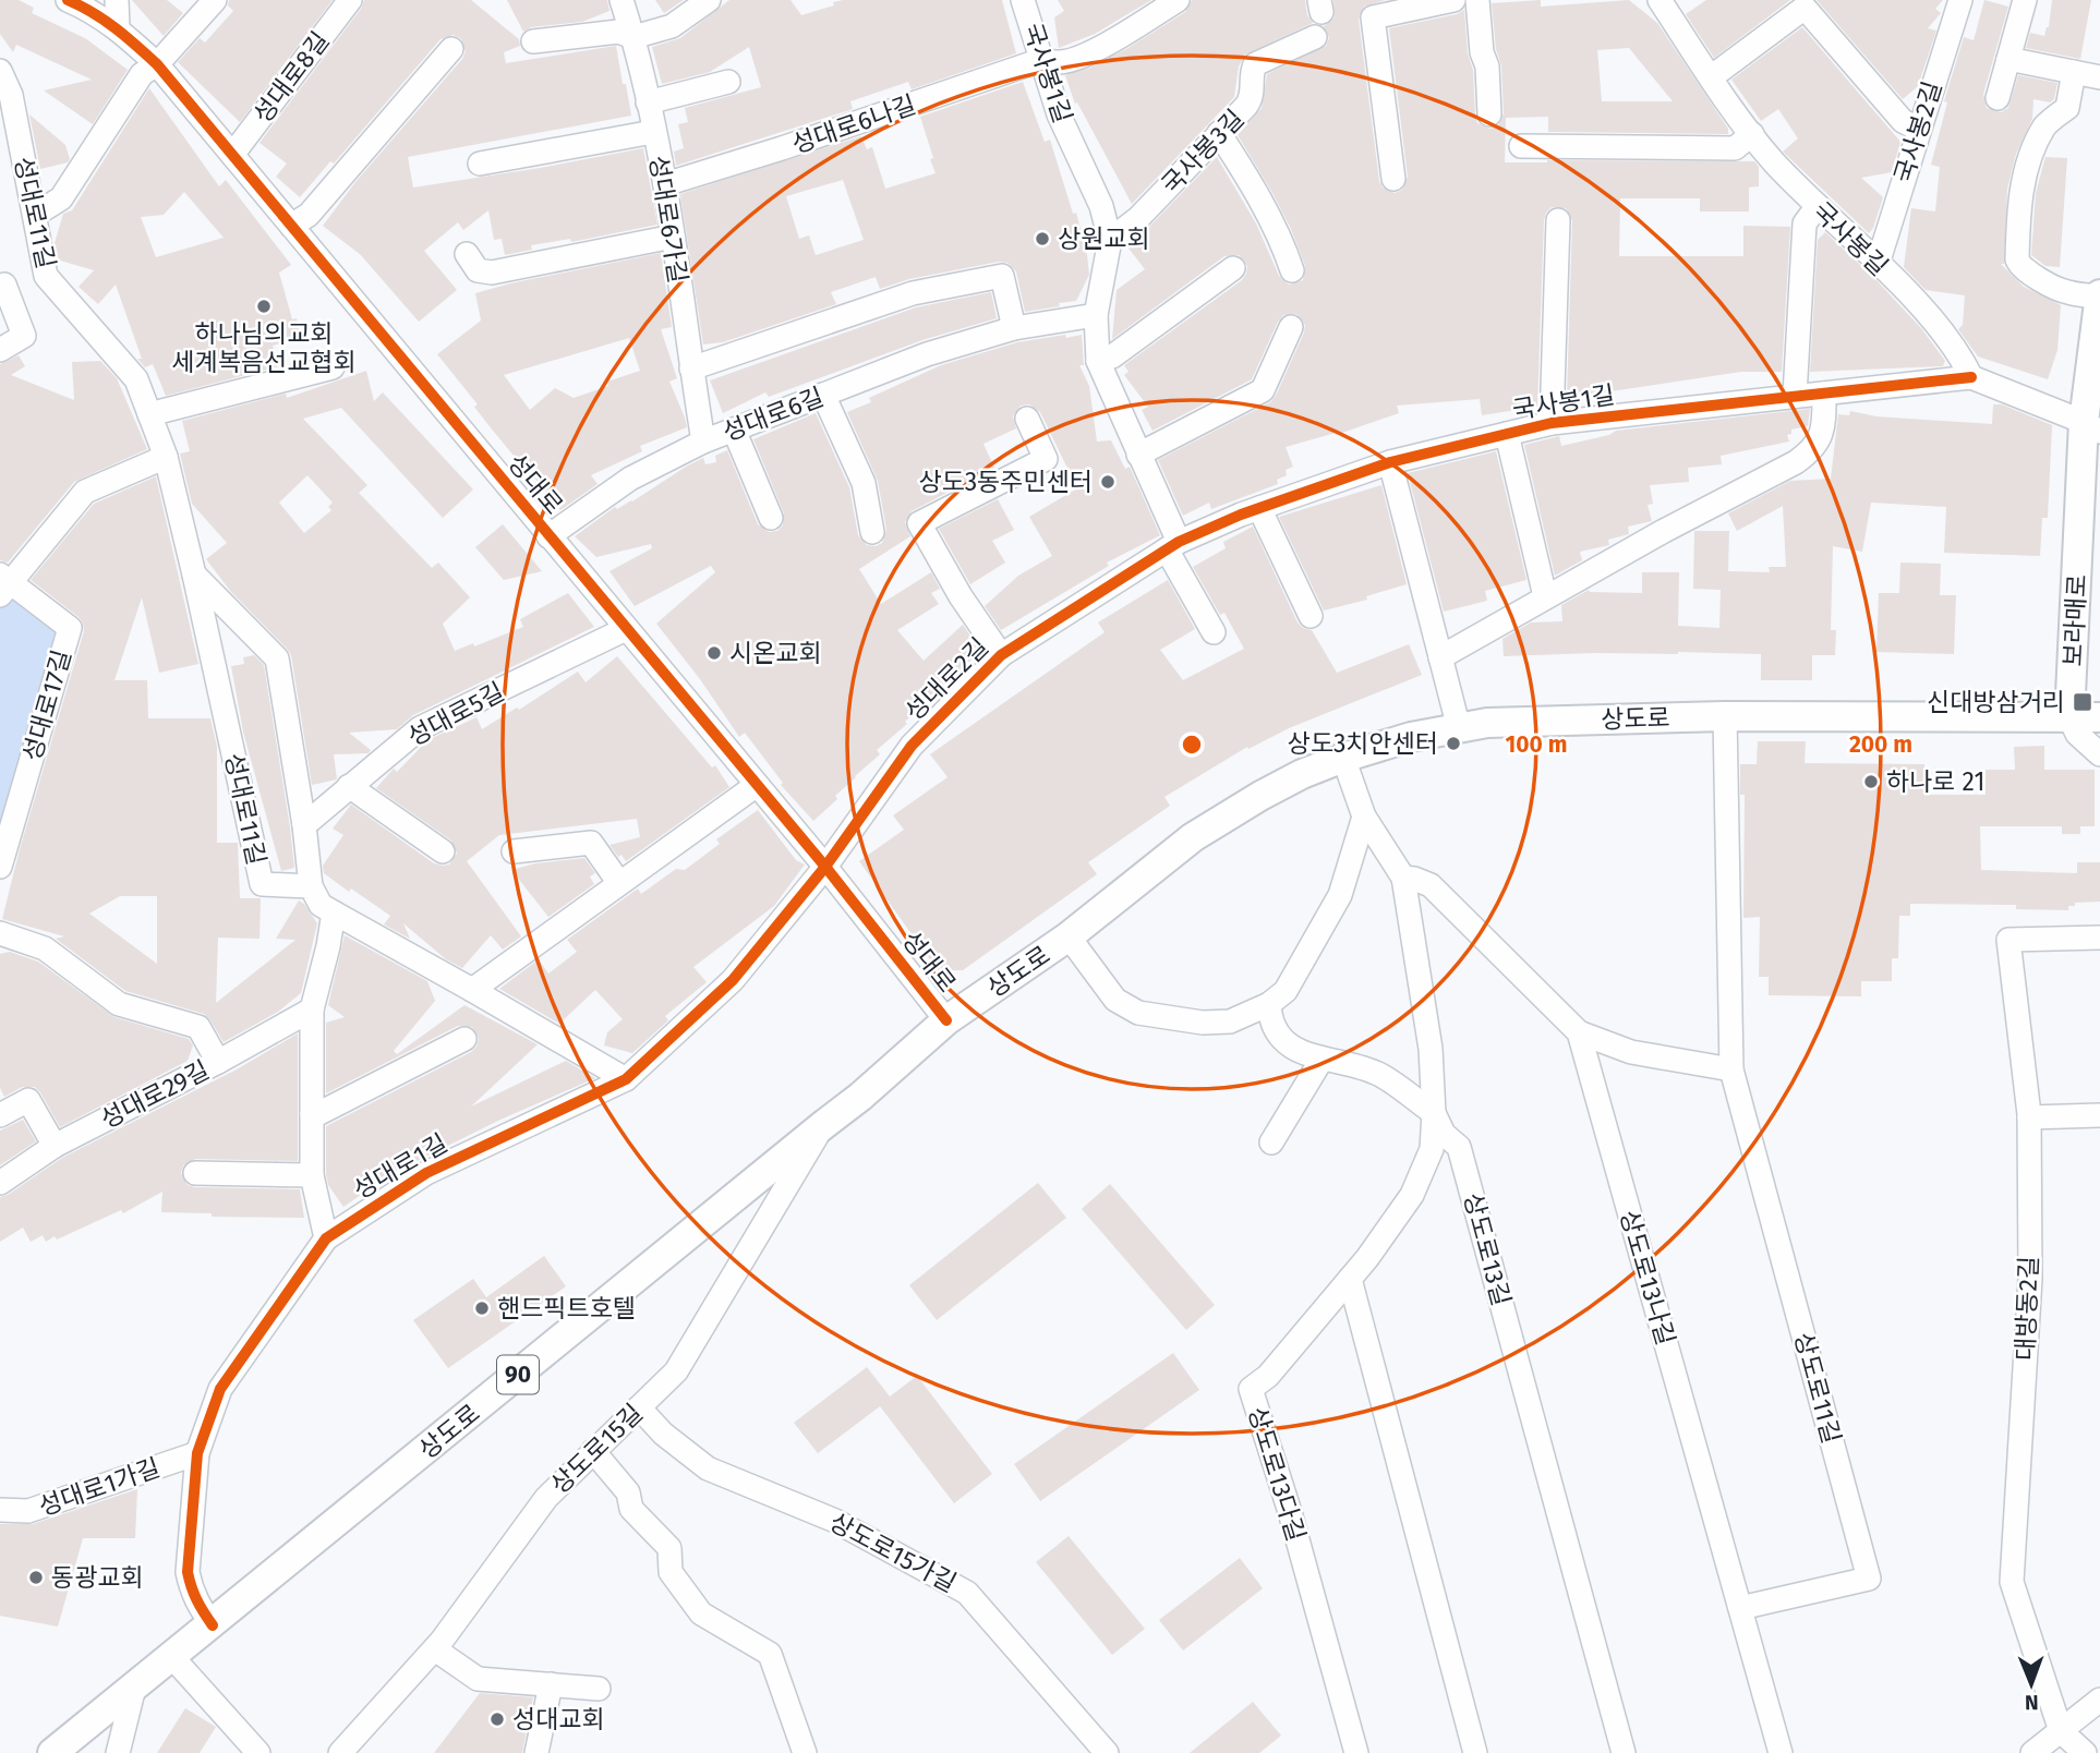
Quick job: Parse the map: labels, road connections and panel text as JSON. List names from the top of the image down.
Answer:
{
  "streets": {
    "main road": ["보라매로", "상도로", "90"],
    "street": [
      "국사봉1길",
      "성대로8길",
      "성대로6나길",
      "국사봉2길",
      "국사봉3길",
      "성대로11길",
      "성대로6가길",
      "국사봉길",
      "성대로6길",
      "성대로",
      "성대로2길",
      "성대로17길",
      "성대로5길",
      "성대로29길",
      "성대로1길",
      "상도로13길",
      "상도로13나길",
      "대방동2길",
      "상도로11길",
      "상도로15길",
      "상도로13다길",
      "성대로1가길",
      "상도로15가길"
    ]
  },
  "crossings": [
    ["국사봉1길", "성대로6나길"],
    ["국사봉1길", "국사봉3길"],
    ["국사봉1길", "국사봉길"],
    ["국사봉1길", "성대로6길"],
    ["국사봉1길", "성대로2길"],
    ["성대로8길", "성대로"],
    ["성대로6나길", "성대로6가길"],
    ["국사봉2길", "국사봉길"],
    ["성대로6가길", "성대로6길"],
    ["성대로6길", "성대로"],
    ["성대로", "성대로2길"],
    ["성대로", "성대로5길"],
    ["성대로", "상도로"],
    ["성대로", "성대로1길"],
    ["보라매로", "상도로"],
    ["성대로2길", "성대로1길"],
    ["상도로", "성대로1길"],
    ["상도로", "상도로11길"],
    ["상도로", "상도로15길"],
    ["성대로1길", "성대로1가길"],
    ["상도로13길", "상도로13다길"],
    ["상도로13나길", "상도로11길"],
    ["상도로15길", "상도로15가길"]
  ],
  "places": {
    "other": [
      "상원교회",
      "하나님의교회 세계복음선교협회",
      "상도3동주민센터",
      "시온교회",
      "상도3치안센터",
      "하나로 21",
      "핸드픽트호텔",
      "동광교회",
      "성대교회"
    ],
    "transit": ["신대방삼거리"]
  },
  "north": "bottom",
  "rings": ["100 m", "200 m"]
}
